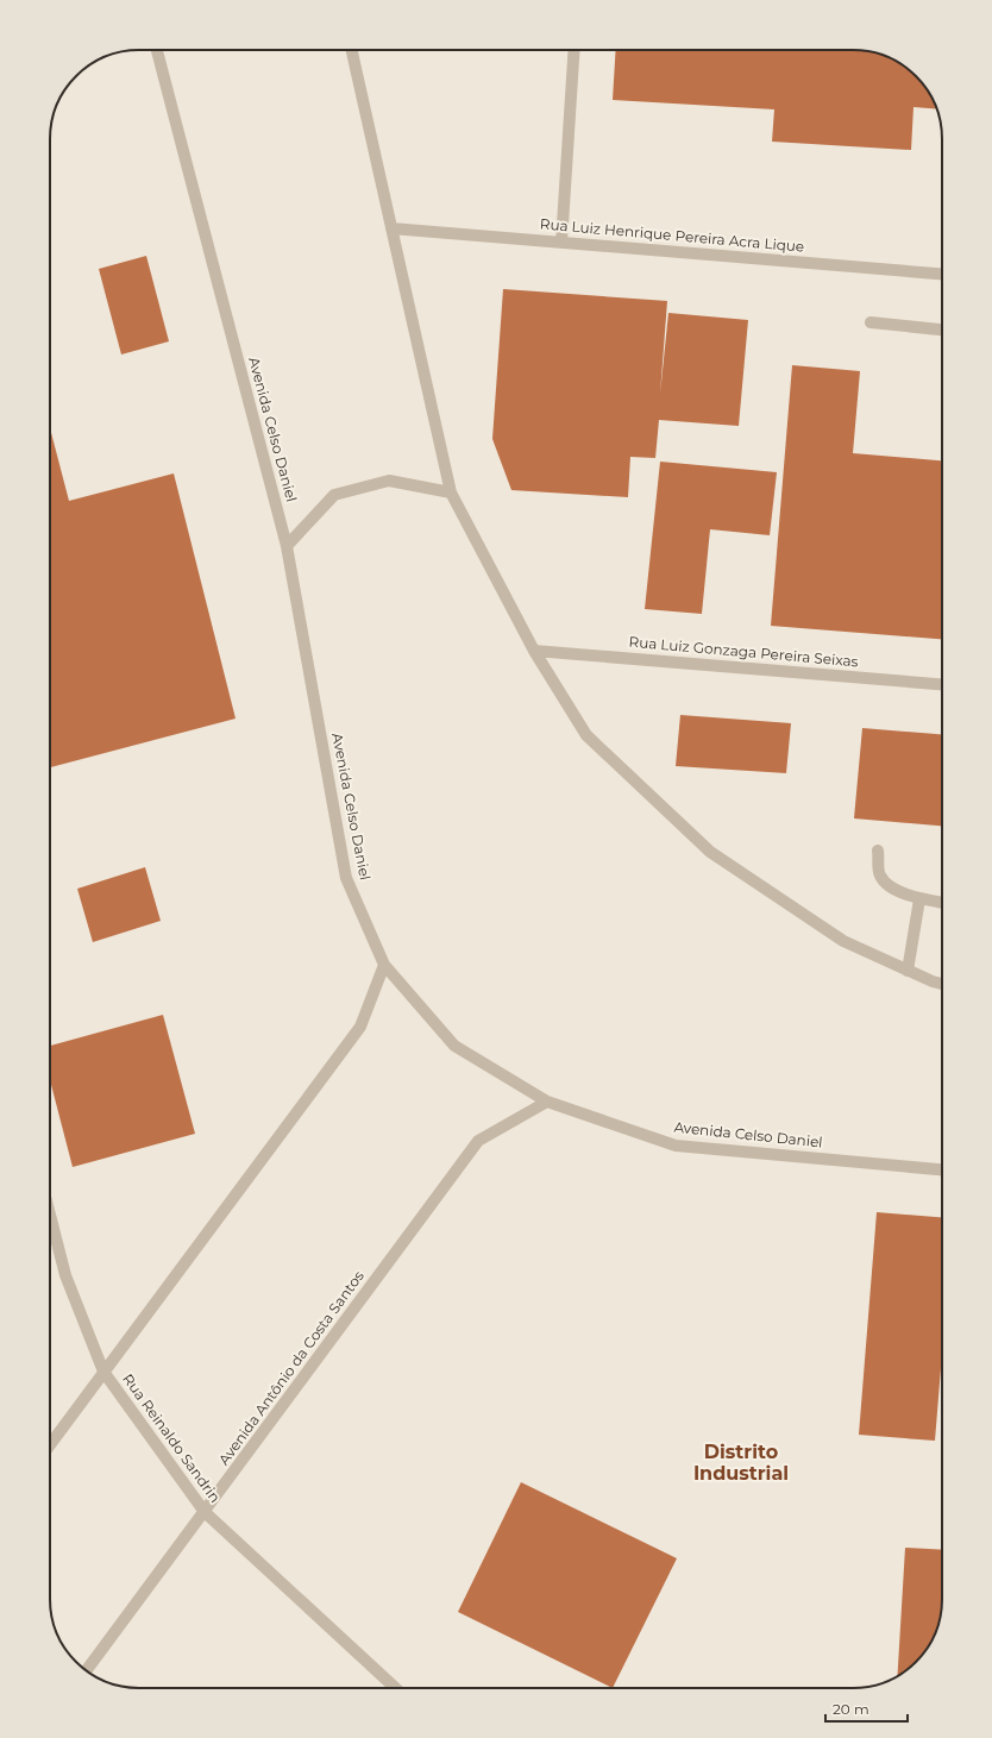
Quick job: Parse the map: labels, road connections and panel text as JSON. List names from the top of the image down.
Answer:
{
  "streets": {
    "street": [
      "Rua Luiz Henrique Pereira Acra Lique",
      "Avenida Celso Daniel",
      "Rua Luiz Gonzaga Pereira Seixas",
      "Avenida Antônio da Costa Santos",
      "Rua Reinaldo Sandrin"
    ]
  },
  "crossings": [
    ["Avenida Celso Daniel", "Avenida Antônio da Costa Santos"],
    ["Avenida Antônio da Costa Santos", "Rua Reinaldo Sandrin"]
  ],
  "districts": ["Distrito Industrial"],
  "scale_bar": "20 m"
}
